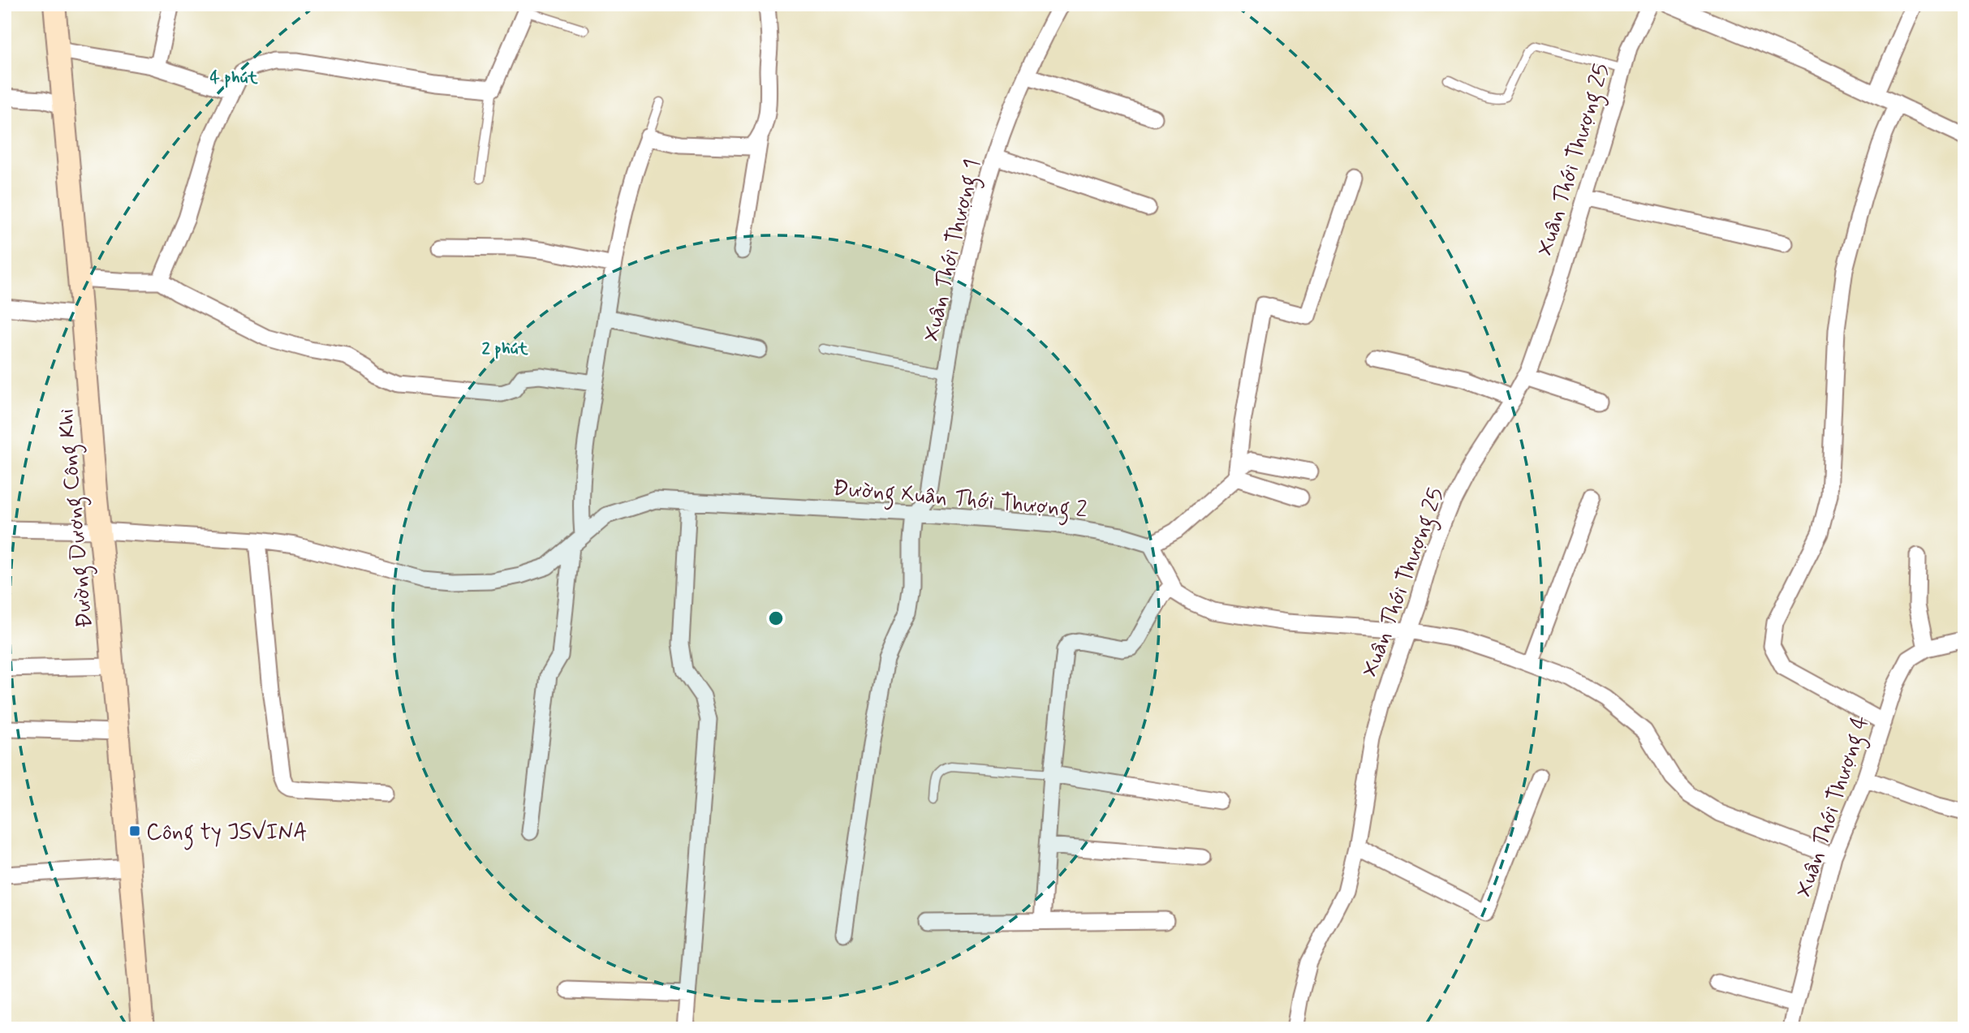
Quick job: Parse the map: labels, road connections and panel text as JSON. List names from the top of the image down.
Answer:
{
  "streets": {
    "main road": ["Đường Dương Công Khi"],
    "street": [
      "Xuân Thới Thượng 25",
      "Xuân Thới Thượng 1",
      "Đường Xuân Thới Thượng 2",
      "Xuân Thới Thượng 4"
    ]
  },
  "crossings": [
    ["Xuân Thới Thượng 1", "Đường Xuân Thới Thượng 2"],
    ["Đường Xuân Thới Thượng 2", "Đường Dương Công Khi"]
  ],
  "places": {
    "transit": ["Công ty JSVINA"]
  },
  "rings": ["4 phút", "2 phút"]
}
